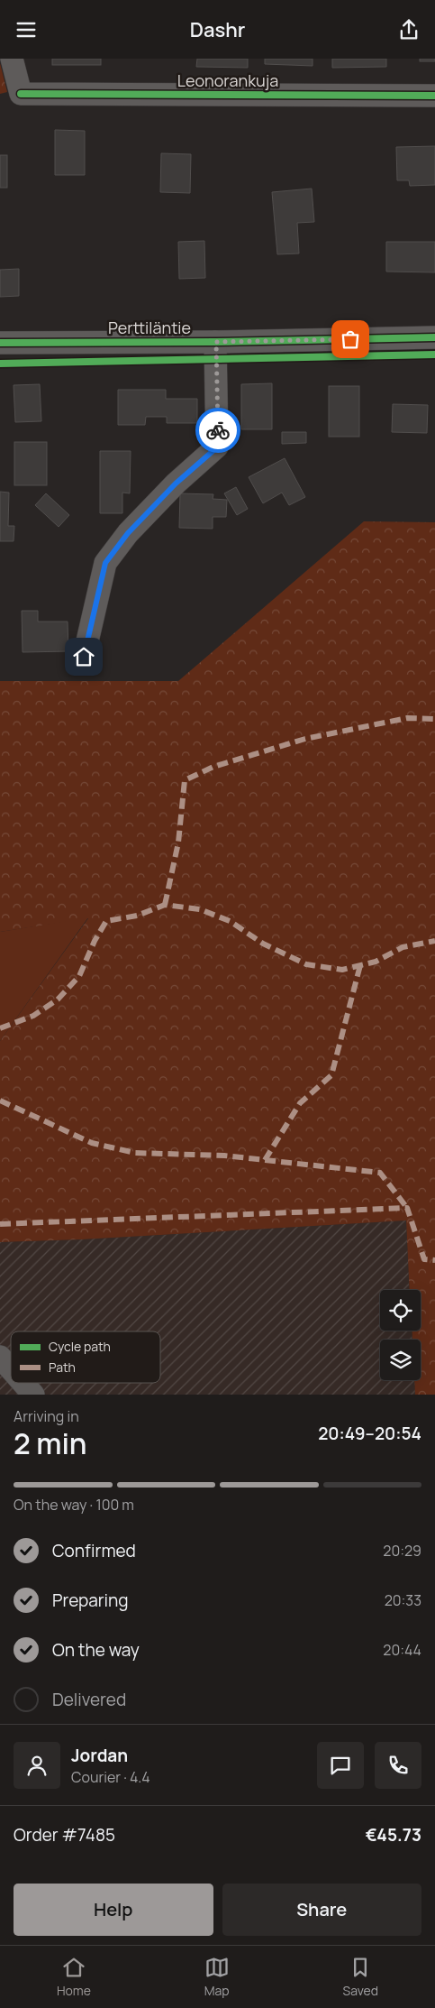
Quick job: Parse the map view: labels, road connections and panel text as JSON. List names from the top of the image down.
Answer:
{
  "streets": {
    "street": ["Leonorankuja", "Perttiläntie"]
  },
  "legend": ["Cycle path", "Path"],
  "page": {
    "header": "Dashr",
    "heading": ["2 min", "Arriving in", "20:49–20:54"],
    "panel": [
      "Jordan",
      "Courier · 4.4",
      "Order #7485",
      "€45.73"
    ],
    "bar": "On the way · 100 m",
    "list": [
      ["Confirmed", "20:29"],
      ["Preparing", "20:33"],
      ["On the way", "20:44"],
      "Delivered"
    ],
    "buttons": ["Help", "Share"],
    "tabs": ["Home", "Map", "Saved"]
  }
}
